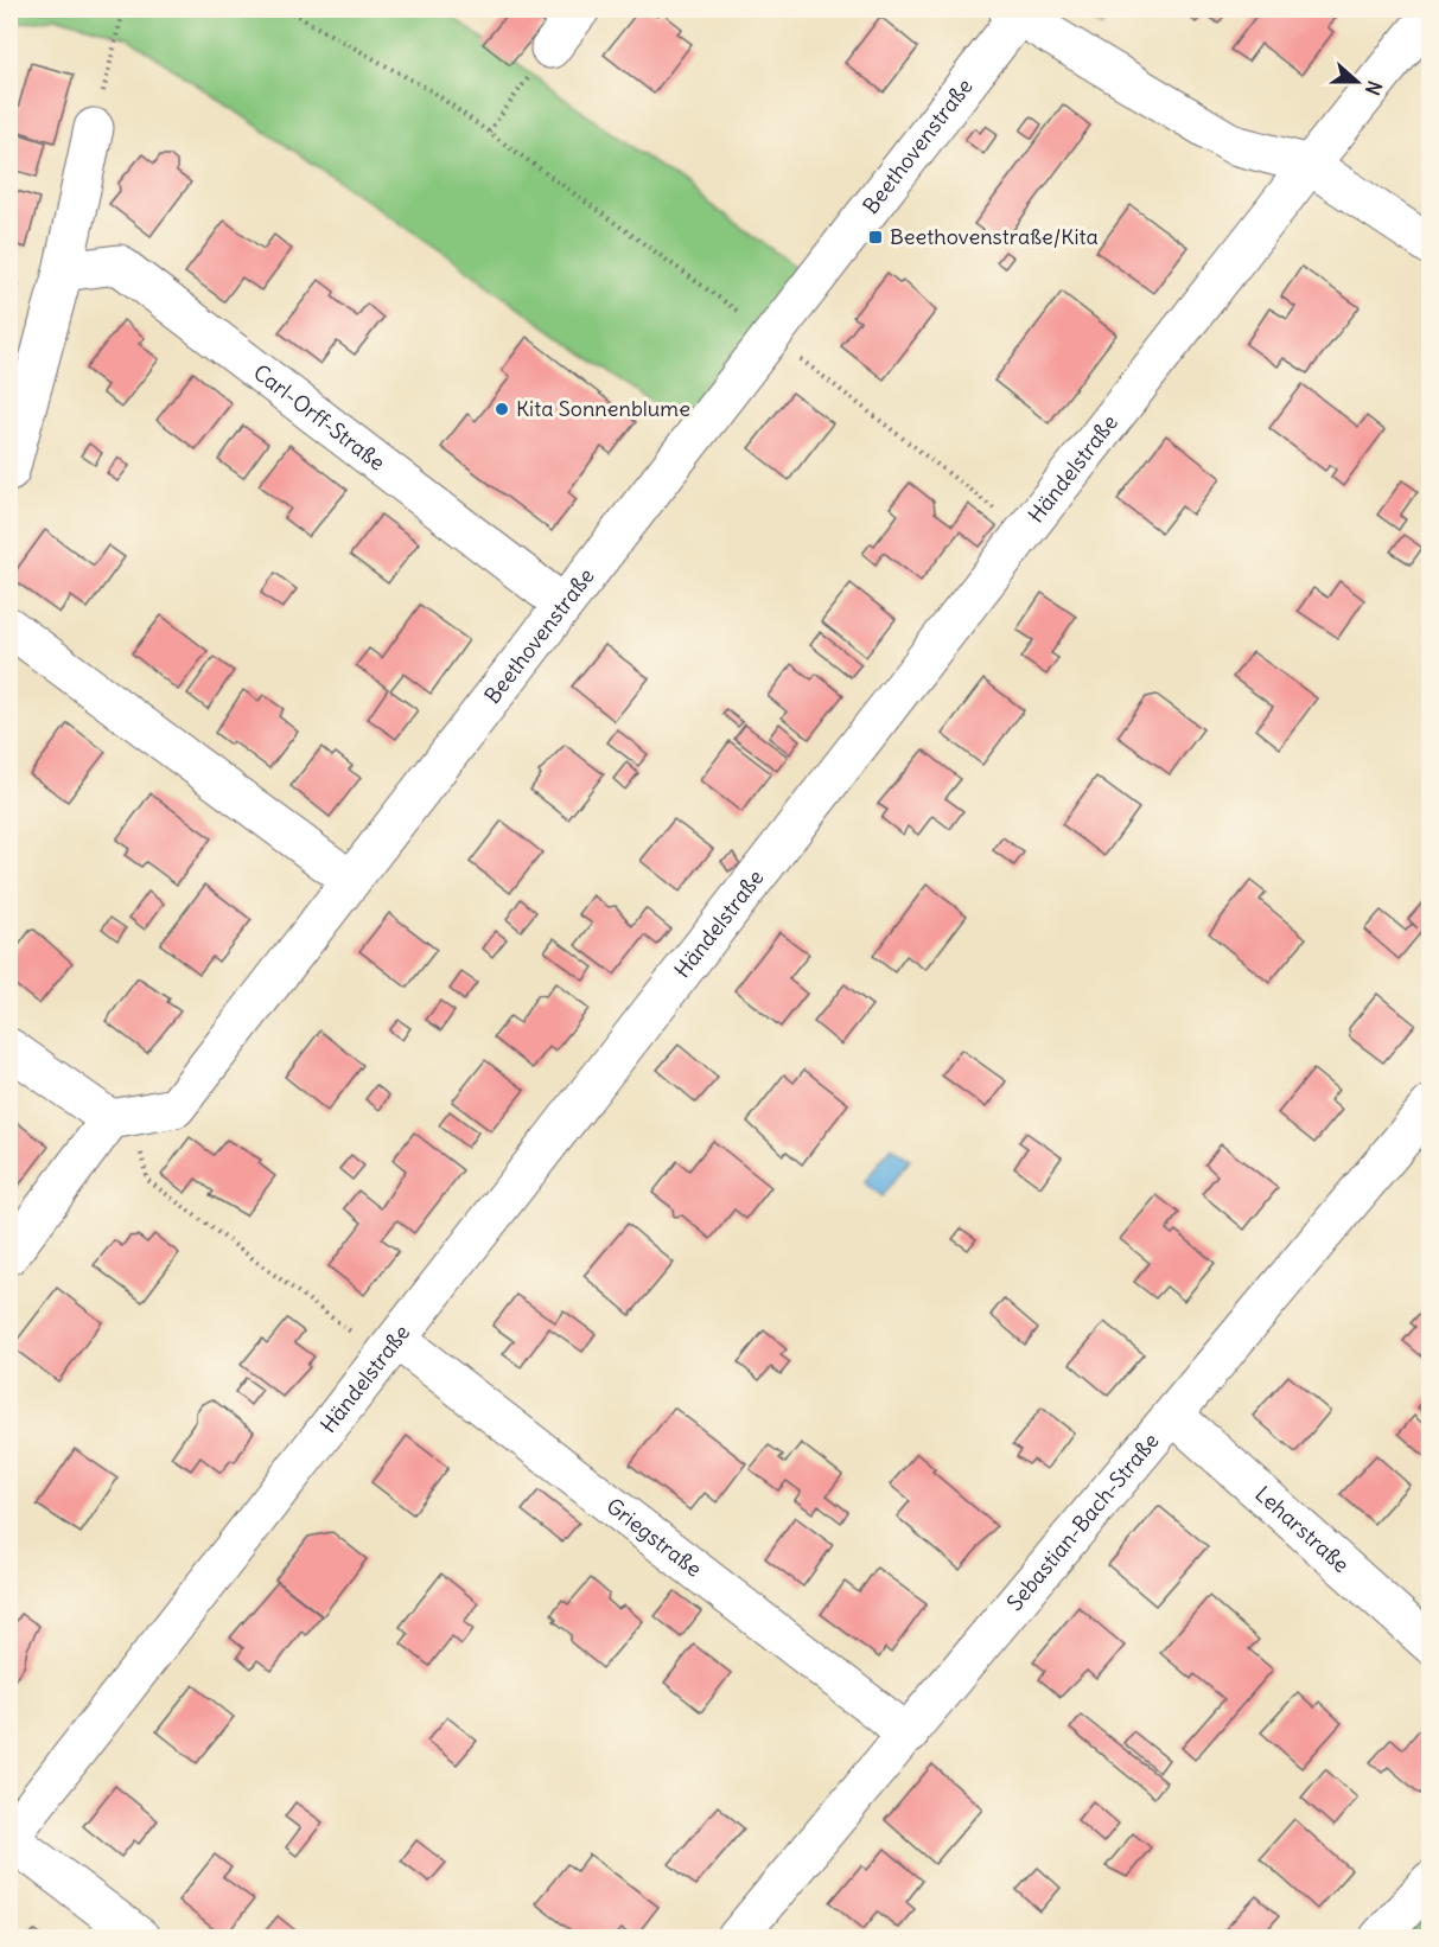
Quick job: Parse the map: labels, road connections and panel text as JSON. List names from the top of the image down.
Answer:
{
  "streets": {
    "street": [
      "Beethovenstraße",
      "Carl-Orff-Straße",
      "Händelstraße",
      "Sebastian-Bach-Straße",
      "Leharstraße",
      "Griegstraße"
    ]
  },
  "crossings": [
    ["Beethovenstraße", "Carl-Orff-Straße"],
    ["Beethovenstraße", "Händelstraße"],
    ["Händelstraße", "Griegstraße"],
    ["Sebastian-Bach-Straße", "Leharstraße"],
    ["Sebastian-Bach-Straße", "Griegstraße"]
  ],
  "places": {
    "transit": ["Beethovenstraße/Kita"],
    "other": ["Kita Sonnenblume"]
  },
  "north": "right"
}
